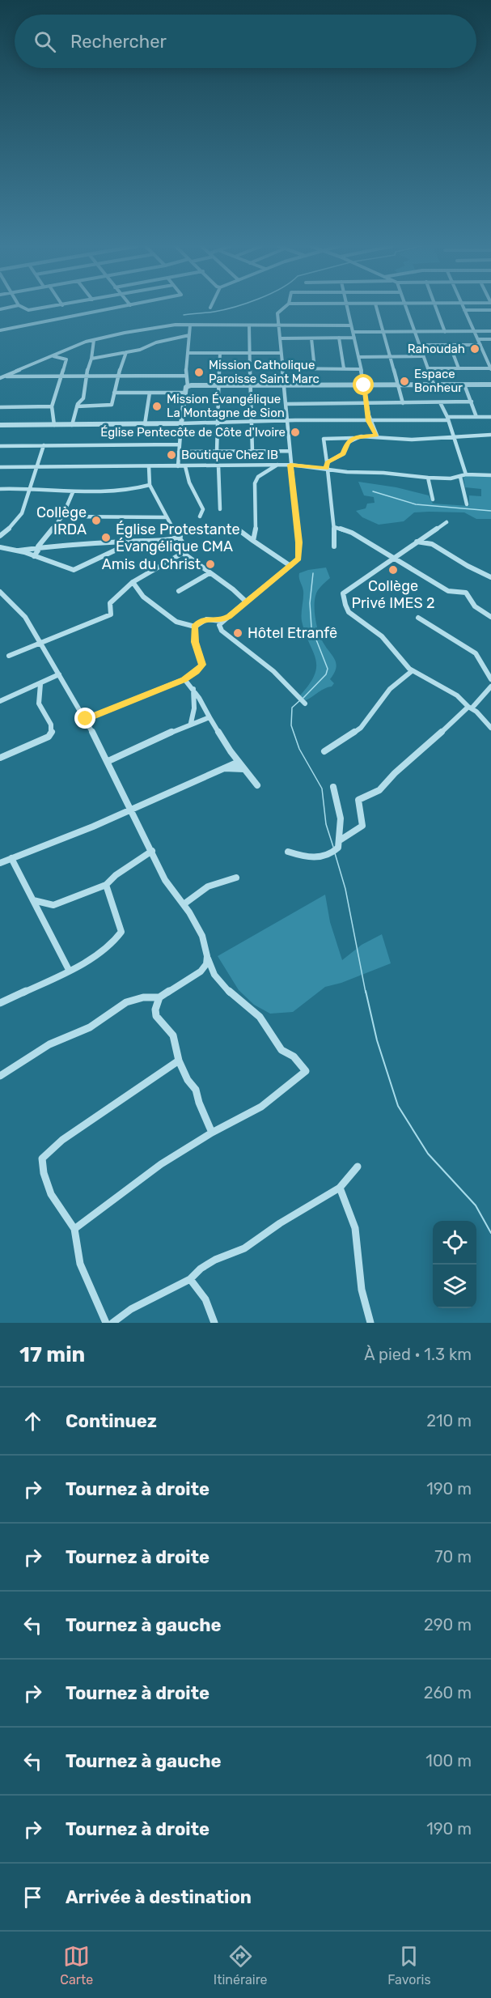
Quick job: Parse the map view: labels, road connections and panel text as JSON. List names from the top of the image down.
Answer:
{
  "places": [
    "Rahoudah",
    "Mission Catholique Paroisse Saint Marc",
    "Espace Bonheur",
    "Mission Évangélique La Montagne de Sion",
    "Église Pentecôte de Côte d'Ivoire",
    "Boutique Chez IB",
    "Collège IRDA",
    "Église Protestante Évangélique CMA",
    "Amis du Christ",
    "Collège Privé IMES 2",
    "Hôtel Etranfê"
  ],
  "page": {
    "search": "Rechercher",
    "heading": ["17 min", "À pied · 1.3 km"],
    "list": [
      ["Continuez", "210 m"],
      ["Tournez à droite", "190 m"],
      ["Tournez à droite", "70 m"],
      ["Tournez à gauche", "290 m"],
      ["Tournez à droite", "260 m"],
      ["Tournez à gauche", "100 m"],
      ["Tournez à droite", "190 m"],
      "Arrivée à destination"
    ],
    "nav": ["Carte", "Itinéraire", "Favoris"]
  }
}
